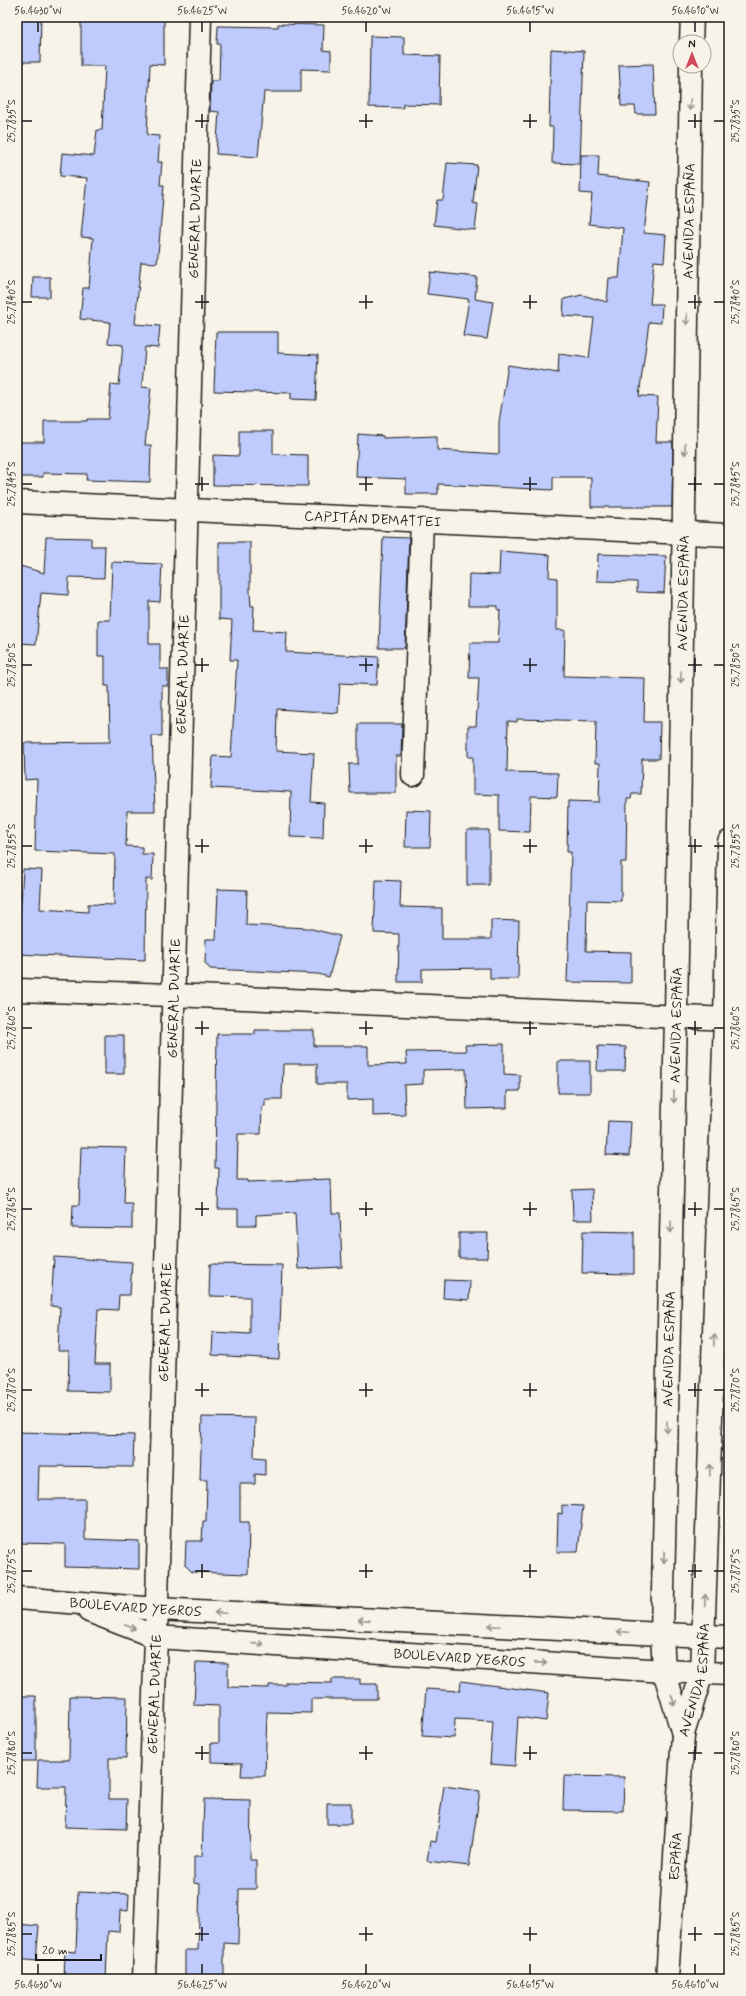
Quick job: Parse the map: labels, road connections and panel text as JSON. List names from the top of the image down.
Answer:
{
  "streets": {
    "street": [
      "GENERAL DUARTE",
      "AVENIDA ESPAÑA",
      "CAPITÁN DEMATTEI",
      "BOULEVARD YEGROS",
      "ESPAÑA"
    ]
  },
  "crossings": [
    ["GENERAL DUARTE", "CAPITÁN DEMATTEI"],
    ["GENERAL DUARTE", "BOULEVARD YEGROS"],
    ["AVENIDA ESPAÑA", "CAPITÁN DEMATTEI"],
    ["AVENIDA ESPAÑA", "BOULEVARD YEGROS"],
    ["AVENIDA ESPAÑA", "ESPAÑA"]
  ],
  "scale_bar": "20 m",
  "north": "top",
  "coordinates": [
    "56.4630°W",
    "56.4625°W",
    "56.4620°W",
    "56.4615°W",
    "56.4610°W",
    "25.7835°S",
    "25.7840°S",
    "25.7845°S",
    "25.7850°S",
    "25.7855°S",
    "25.7860°S",
    "25.7865°S",
    "25.7870°S",
    "25.7875°S",
    "25.7880°S",
    "25.7885°S"
  ]
}
